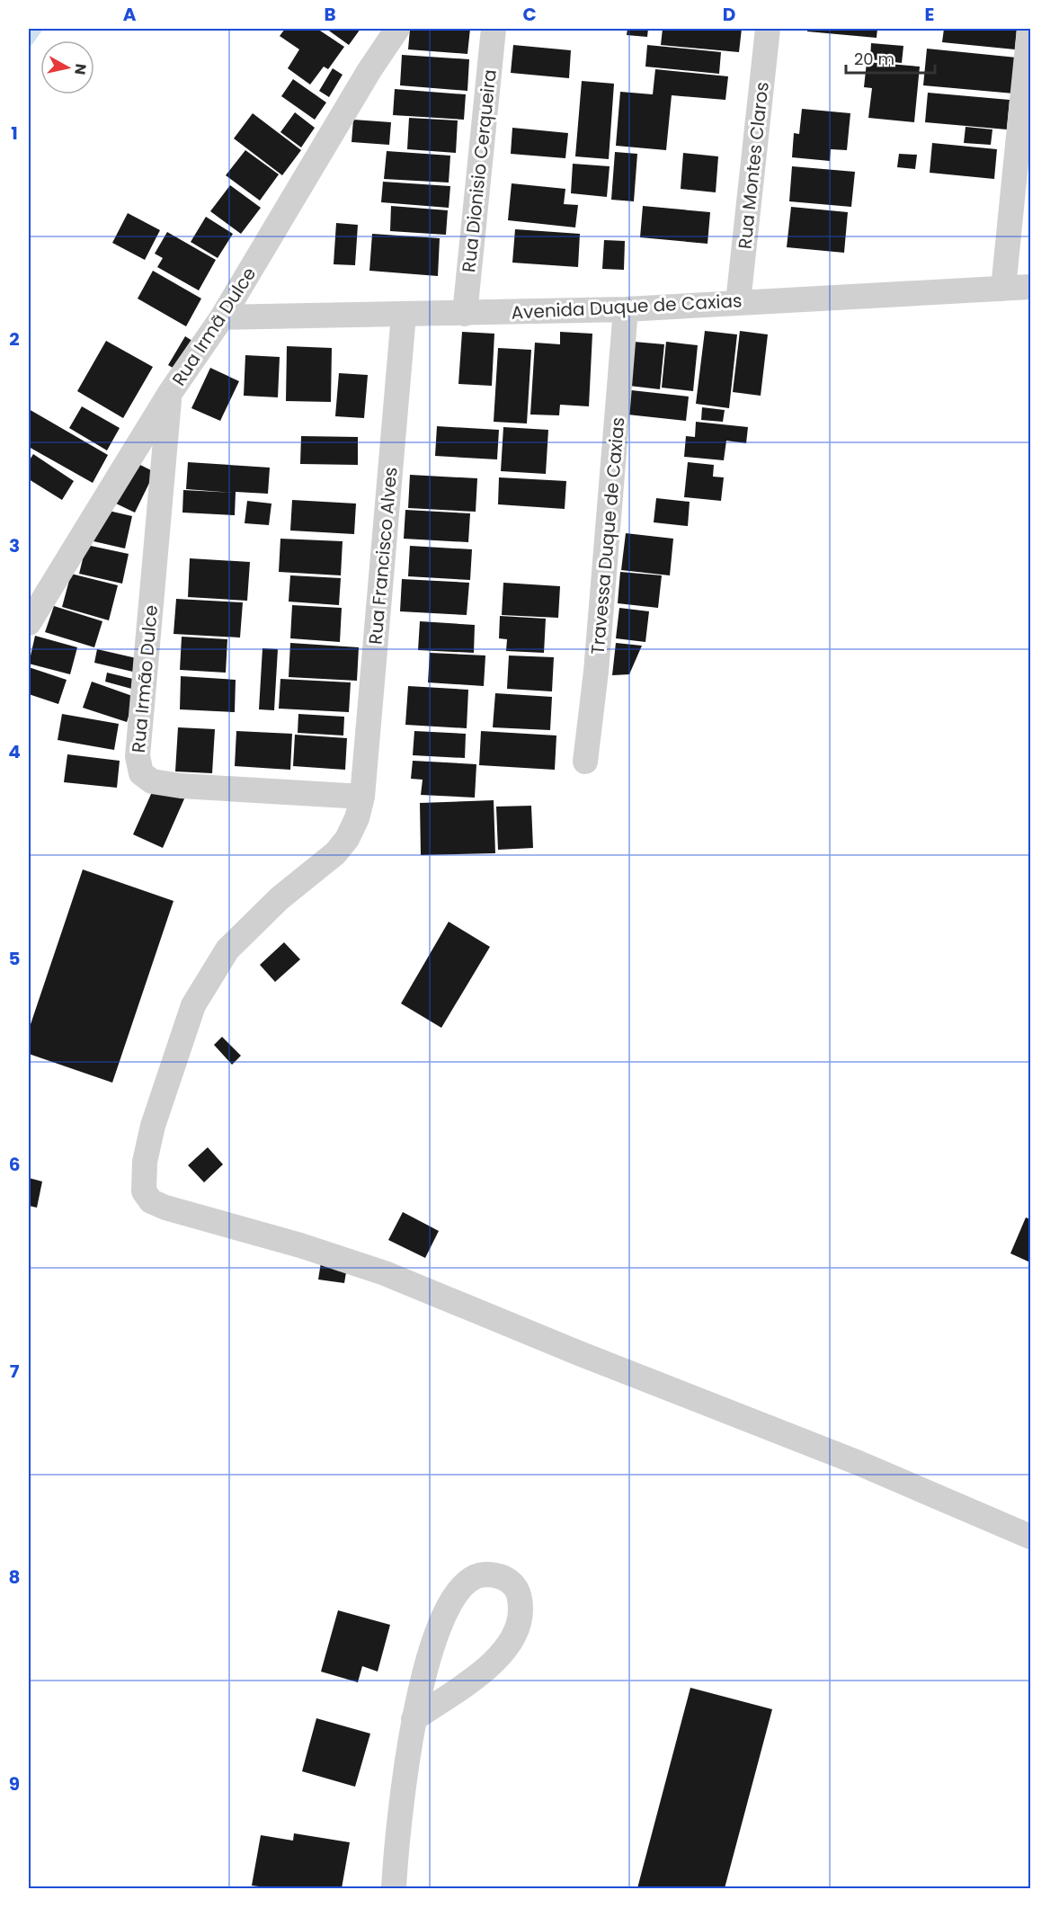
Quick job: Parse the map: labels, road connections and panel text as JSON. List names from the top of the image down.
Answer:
{
  "streets": {
    "street": [
      "Rua Montes Claros",
      "Rua Dionisio Cerqueira",
      "Avenida Duque de Caxias",
      "Rua Irmã Dulce",
      "Travessa Duque de Caxias",
      "Rua Francisco Alves",
      "Rua Irmão Dulce"
    ]
  },
  "crossings": [
    ["Rua Montes Claros", "Avenida Duque de Caxias"],
    ["Rua Dionisio Cerqueira", "Avenida Duque de Caxias"],
    ["Avenida Duque de Caxias", "Rua Irmã Dulce"],
    ["Avenida Duque de Caxias", "Travessa Duque de Caxias"],
    ["Avenida Duque de Caxias", "Rua Francisco Alves"],
    ["Rua Irmã Dulce", "Rua Irmão Dulce"],
    ["Rua Francisco Alves", "Rua Irmão Dulce"]
  ],
  "scale_bar": "20 m",
  "north": "right",
  "grid": {
    "columns": [
      "A",
      "B",
      "C",
      "D",
      "E"
    ],
    "rows": [
      "1",
      "2",
      "3",
      "4",
      "5",
      "6",
      "7",
      "8",
      "9"
    ]
  }
}
